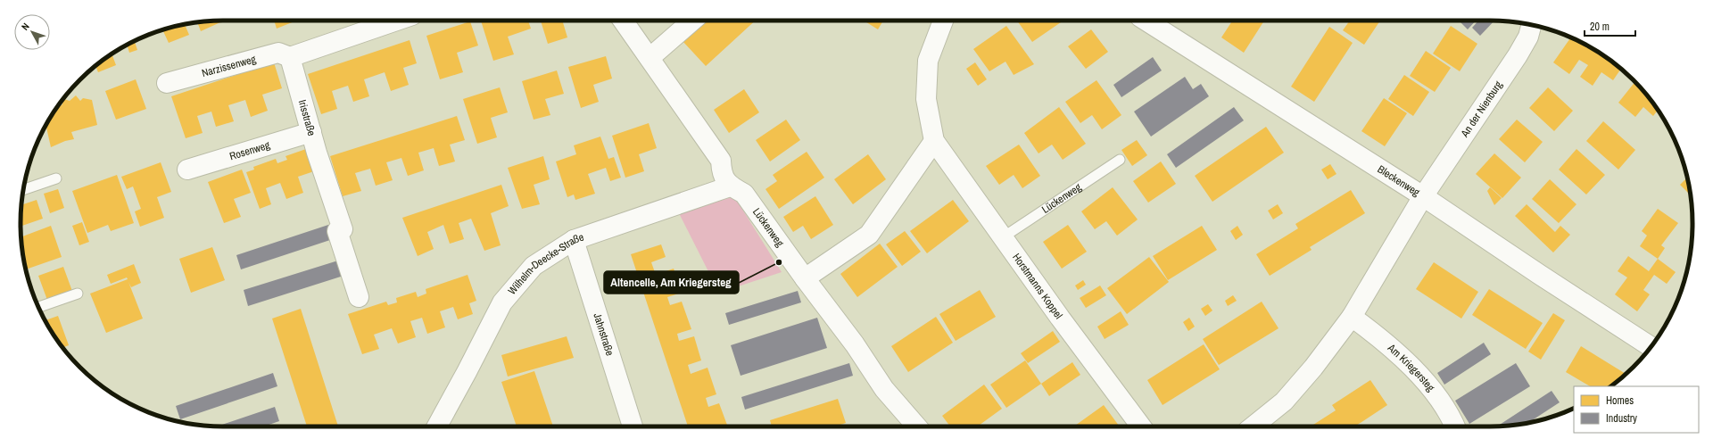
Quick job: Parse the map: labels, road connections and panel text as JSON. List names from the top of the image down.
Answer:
{
  "streets": {
    "street": [
      "Narzissenweg",
      "An der Nienburg",
      "Irisstraße",
      "Rosenweg",
      "Bleckenweg",
      "Lückenweg",
      "Wilhelm-Deecke-Straße",
      "Horstmanns Koppel",
      "Jahnstraße",
      "Am Kriegersteg"
    ]
  },
  "crossings": [
    ["Narzissenweg", "Irisstraße"],
    ["An der Nienburg", "Bleckenweg"],
    ["Irisstraße", "Rosenweg"],
    ["Lückenweg", "Wilhelm-Deecke-Straße"],
    ["Lückenweg", "Horstmanns Koppel"],
    ["Wilhelm-Deecke-Straße", "Jahnstraße"]
  ],
  "places": ["Altencelle, Am Kriegersteg"],
  "legend": ["Homes", "Industry"],
  "scale_bar": "20 m",
  "north": "top left"
}
